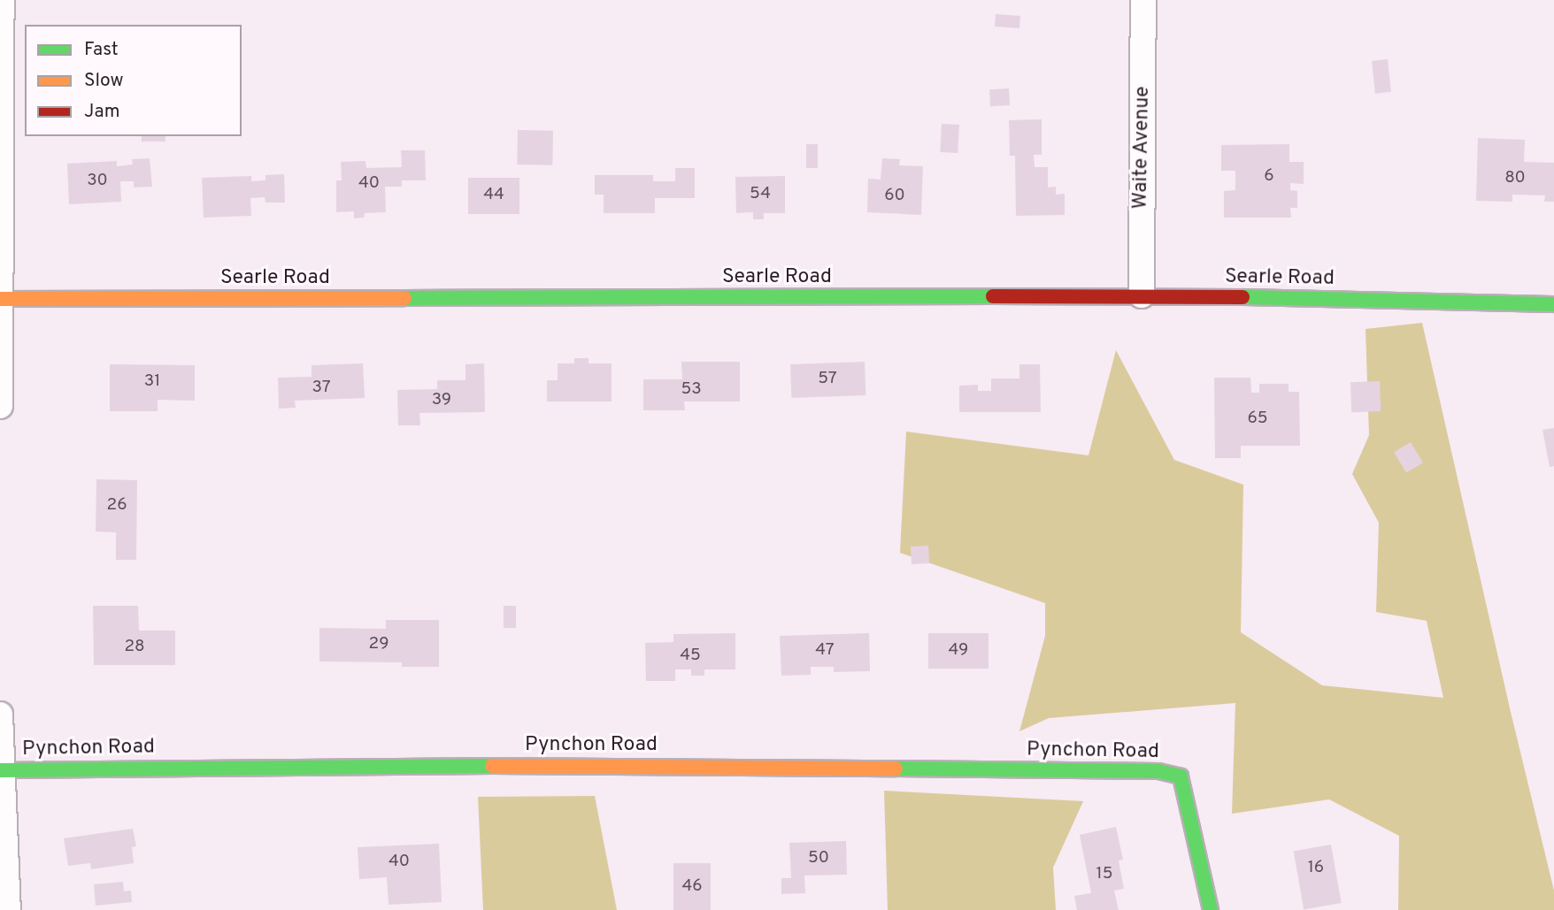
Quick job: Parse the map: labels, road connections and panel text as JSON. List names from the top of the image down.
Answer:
{
  "streets": {
    "street": ["Waite Avenue", "Searle Road", "Pynchon Road"]
  },
  "crossings": [
    ["Waite Avenue", "Searle Road"]
  ],
  "house_numbers": [
    "6",
    "80",
    "30",
    "40",
    "54",
    "44",
    "60",
    "57",
    "31",
    "37",
    "53",
    "39",
    "65",
    "26",
    "29",
    "28",
    "47",
    "49",
    "45",
    "50",
    "40",
    "16",
    "15",
    "46"
  ],
  "legend": ["Fast", "Slow", "Jam"]
}
